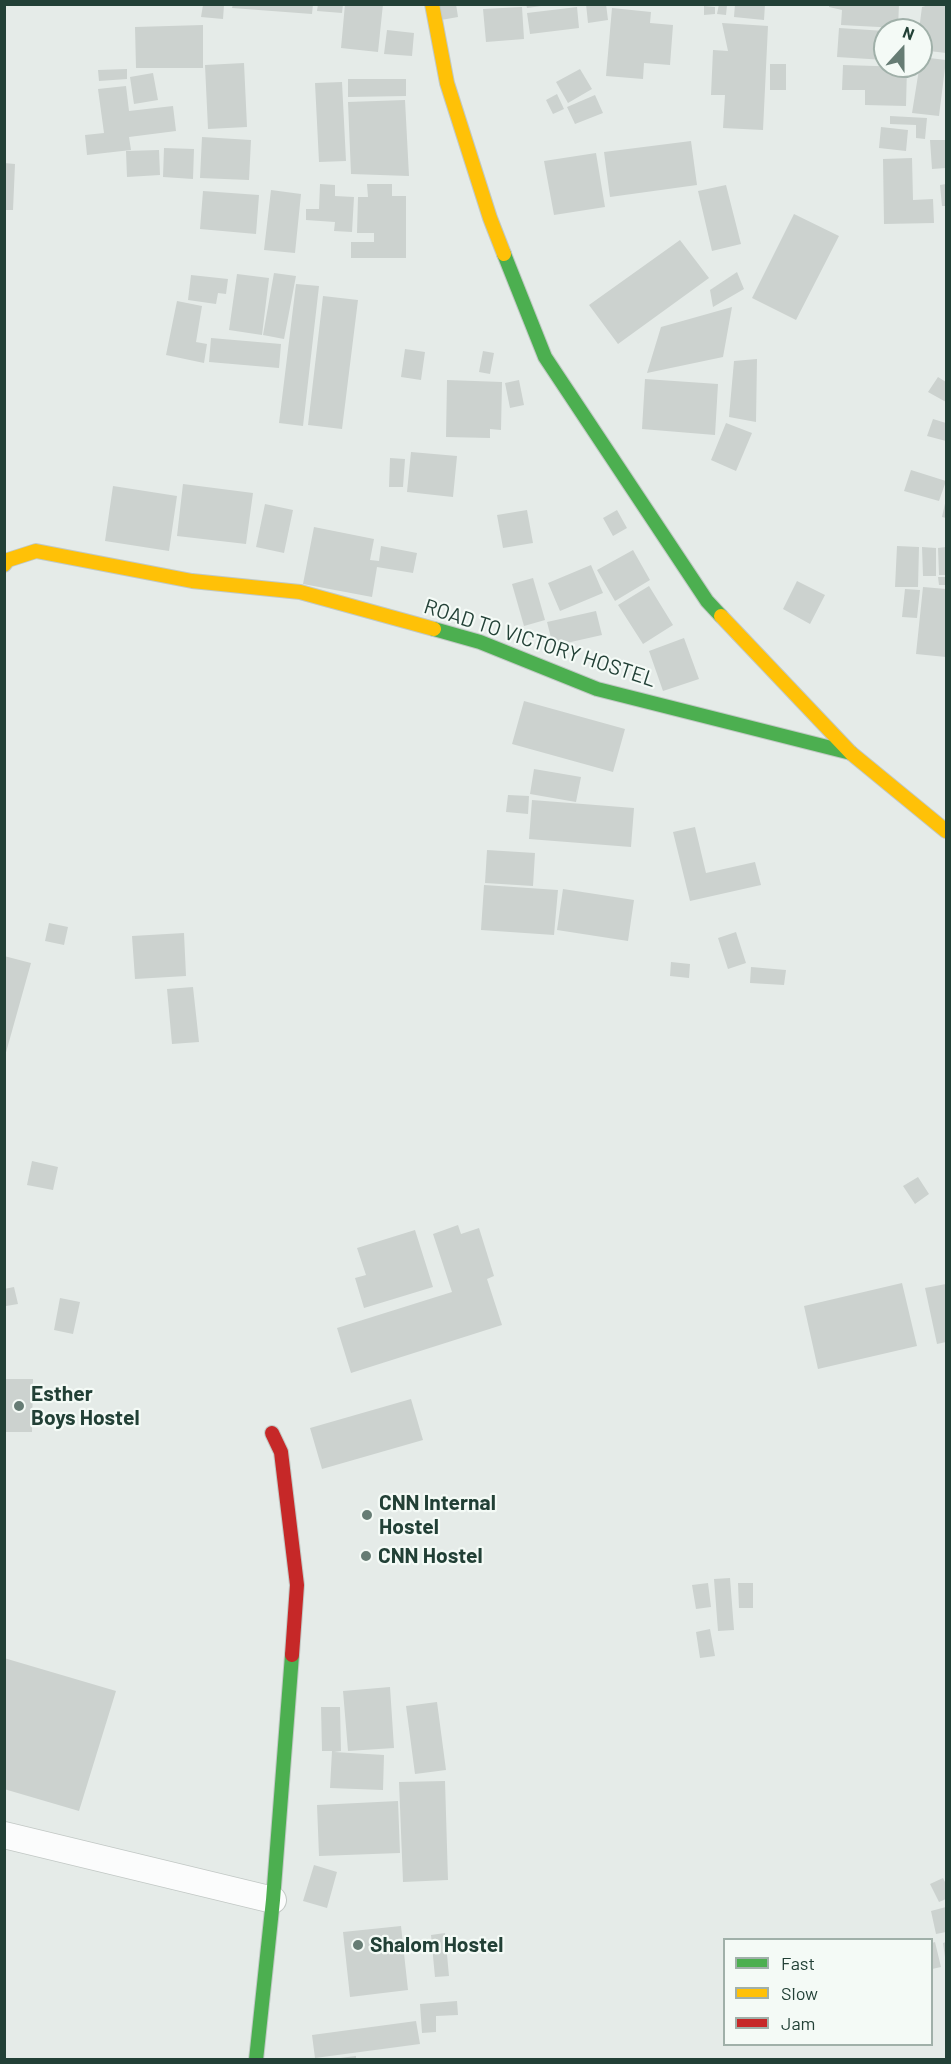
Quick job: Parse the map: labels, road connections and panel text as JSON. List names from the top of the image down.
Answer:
{
  "streets": {
    "street": ["ROAD TO VICTORY HOSTEL"]
  },
  "places": [
    "Esther Boys Hostel",
    "CNN Internal Hostel",
    "CNN Hostel",
    "Shalom Hostel"
  ],
  "legend": ["Fast", "Slow", "Jam"],
  "north": "top"
}
